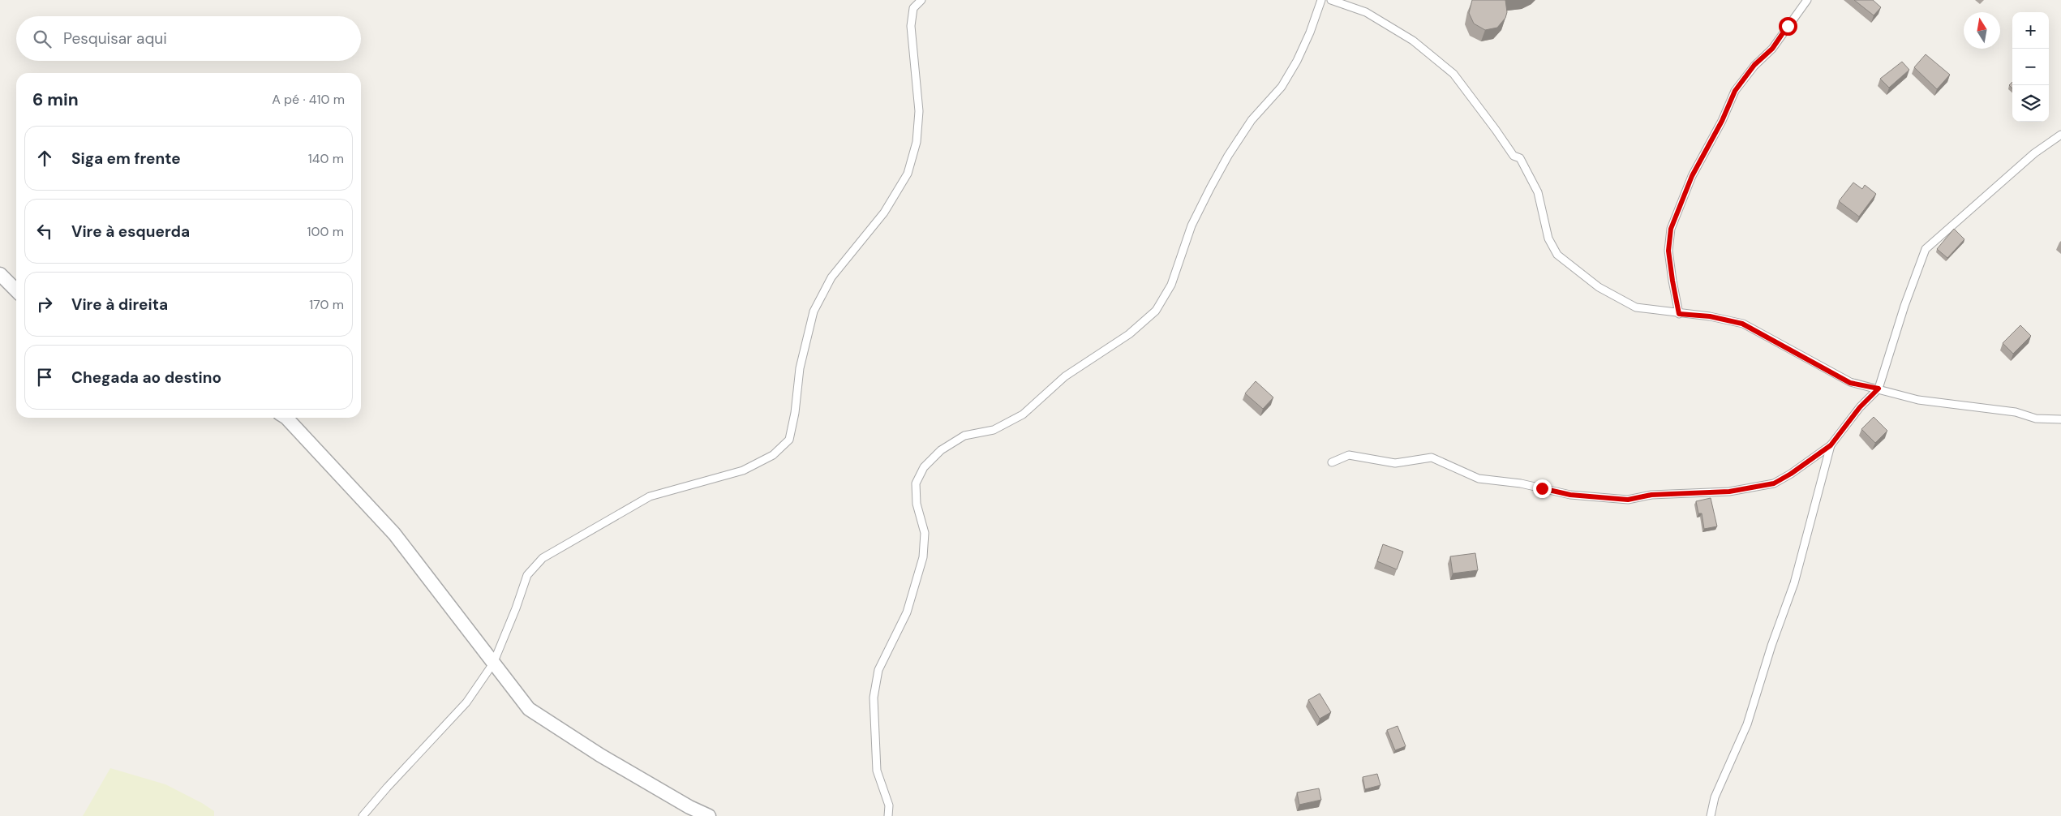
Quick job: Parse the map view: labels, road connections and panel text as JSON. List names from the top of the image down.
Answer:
{
  "north": "top",
  "page": {
    "map_buttons": ["+", "−"],
    "search": "Pesquisar aqui",
    "heading": ["6 min", "A pé · 410 m"],
    "list": [
      ["Siga em frente", "140 m"],
      ["Vire à esquerda", "100 m"],
      ["Vire à direita", "170 m"],
      "Chegada ao destino"
    ]
  }
}
